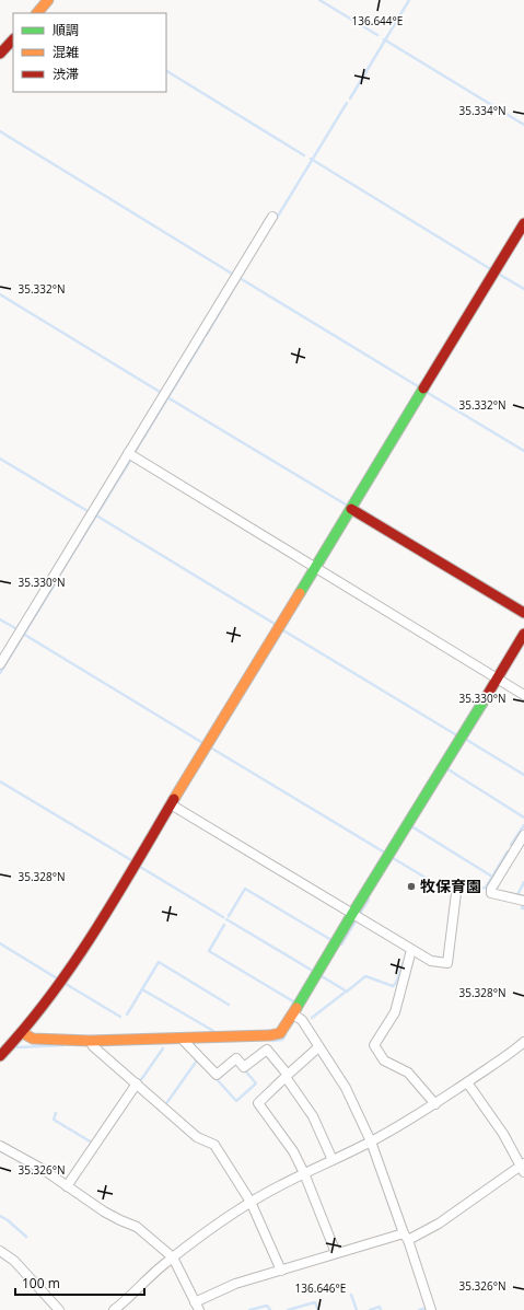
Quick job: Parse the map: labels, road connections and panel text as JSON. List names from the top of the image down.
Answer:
{
  "places": ["牧保育園"],
  "legend": ["順調", "混雑", "渋滞"],
  "scale_bar": "100 m",
  "coordinates": [
    "136.644°E",
    "35.334°N",
    "35.332°N",
    "35.330°N",
    "35.328°N",
    "35.326°N",
    "136.646°E"
  ]
}
